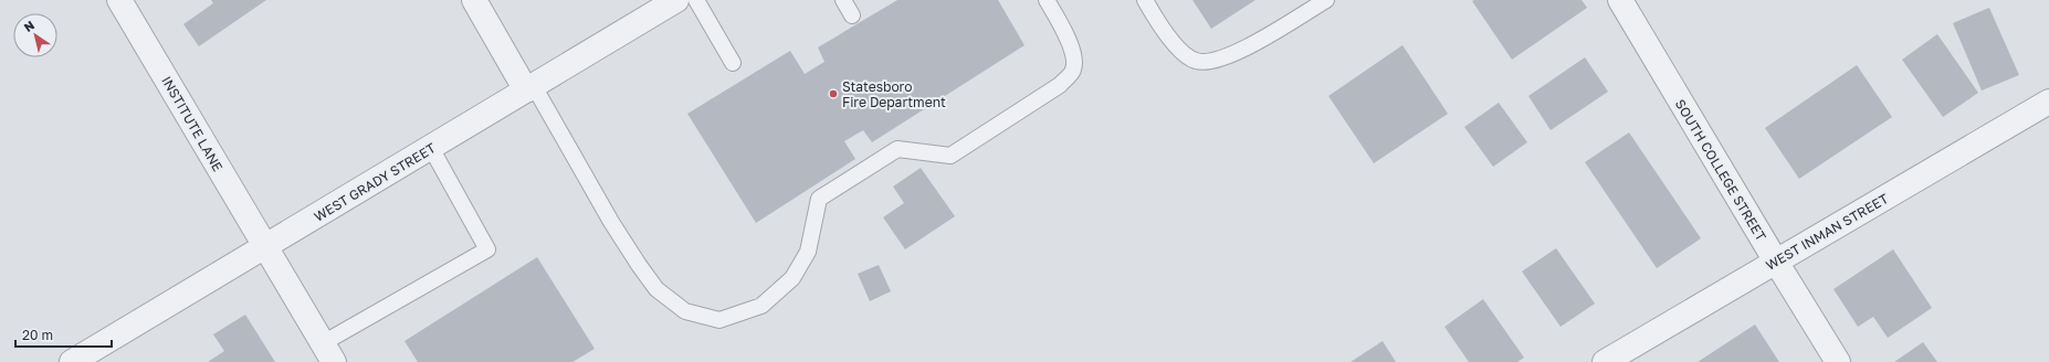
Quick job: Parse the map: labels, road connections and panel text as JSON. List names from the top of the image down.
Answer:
{
  "streets": {
    "street": [
      "INSTITUTE LANE",
      "SOUTH COLLEGE STREET",
      "WEST GRADY STREET",
      "WEST INMAN STREET"
    ]
  },
  "crossings": [
    ["INSTITUTE LANE", "WEST GRADY STREET"],
    ["SOUTH COLLEGE STREET", "WEST INMAN STREET"]
  ],
  "places": ["Statesboro Fire Department"],
  "scale_bar": "20 m",
  "north": "top left"
}
